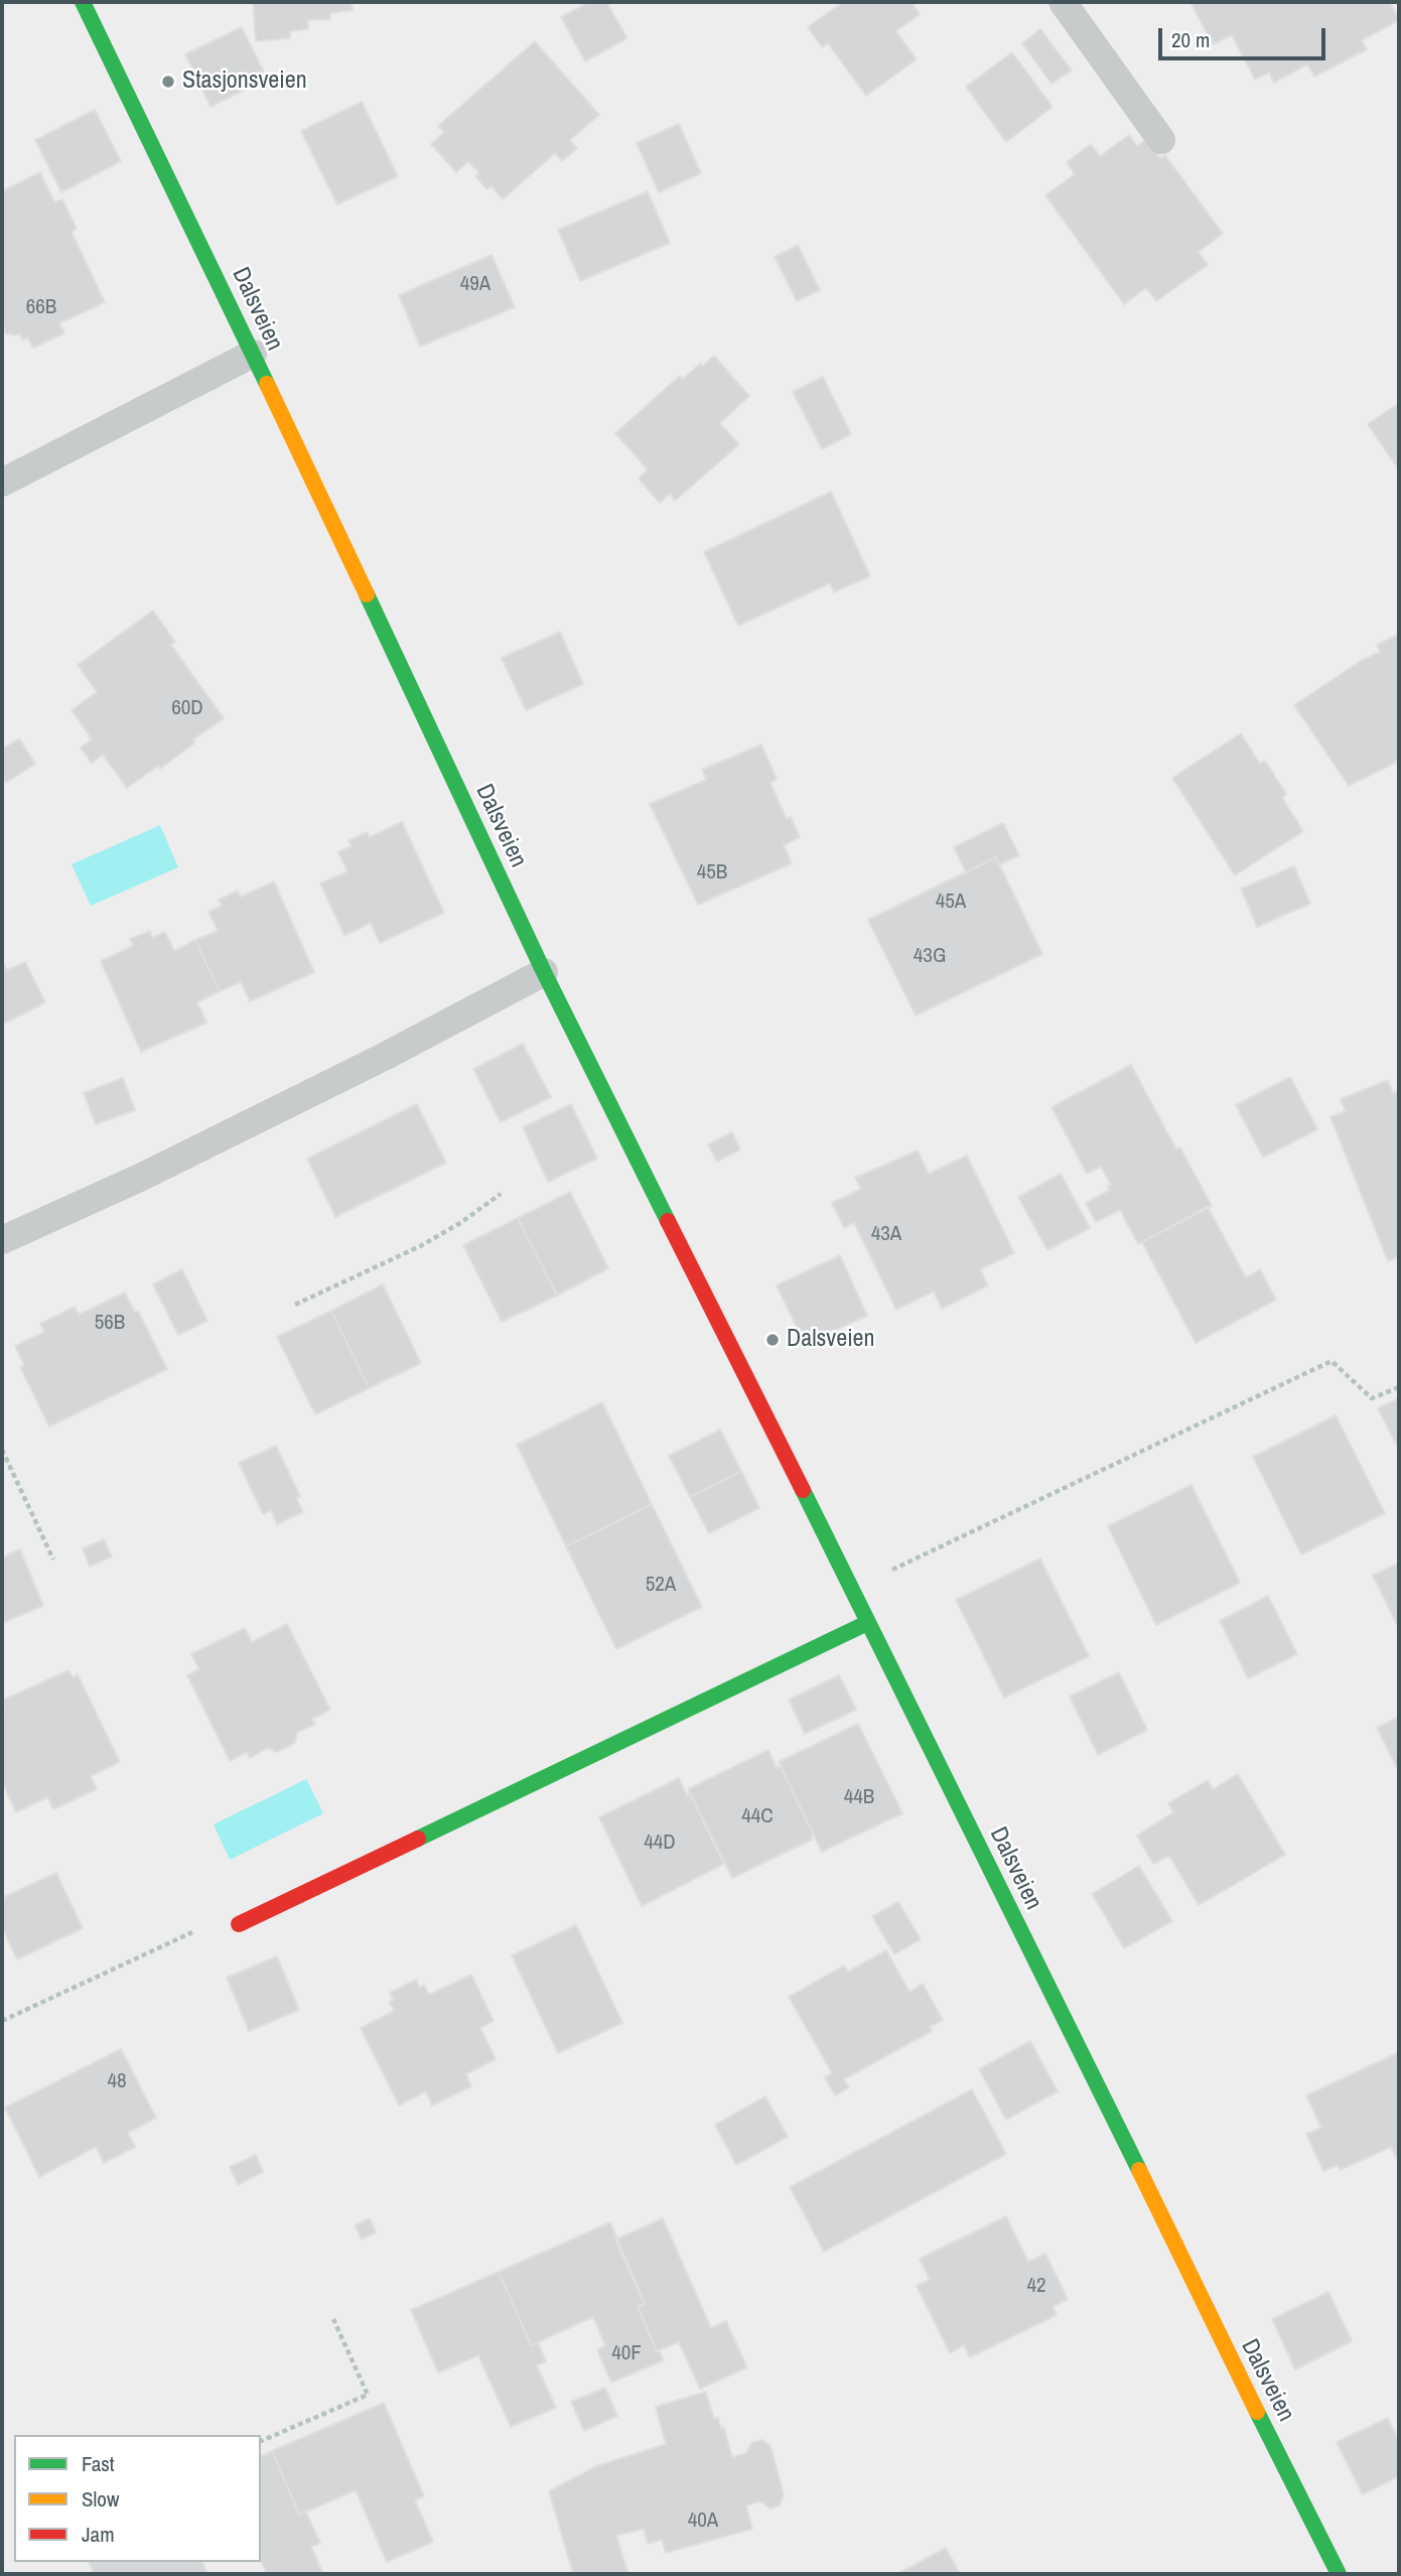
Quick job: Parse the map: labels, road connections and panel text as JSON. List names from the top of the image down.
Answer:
{
  "streets": {
    "street": ["Dalsveien"]
  },
  "places": ["Stasjonsveien", "Dalsveien"],
  "house_numbers": [
    "49A",
    "66B",
    "60D",
    "45B",
    "45A",
    "43G",
    "43A",
    "56B",
    "52A",
    "44B",
    "44C",
    "44D",
    "48",
    "42",
    "40F",
    "40A"
  ],
  "legend": ["Fast", "Slow", "Jam"],
  "scale_bar": "20 m"
}
